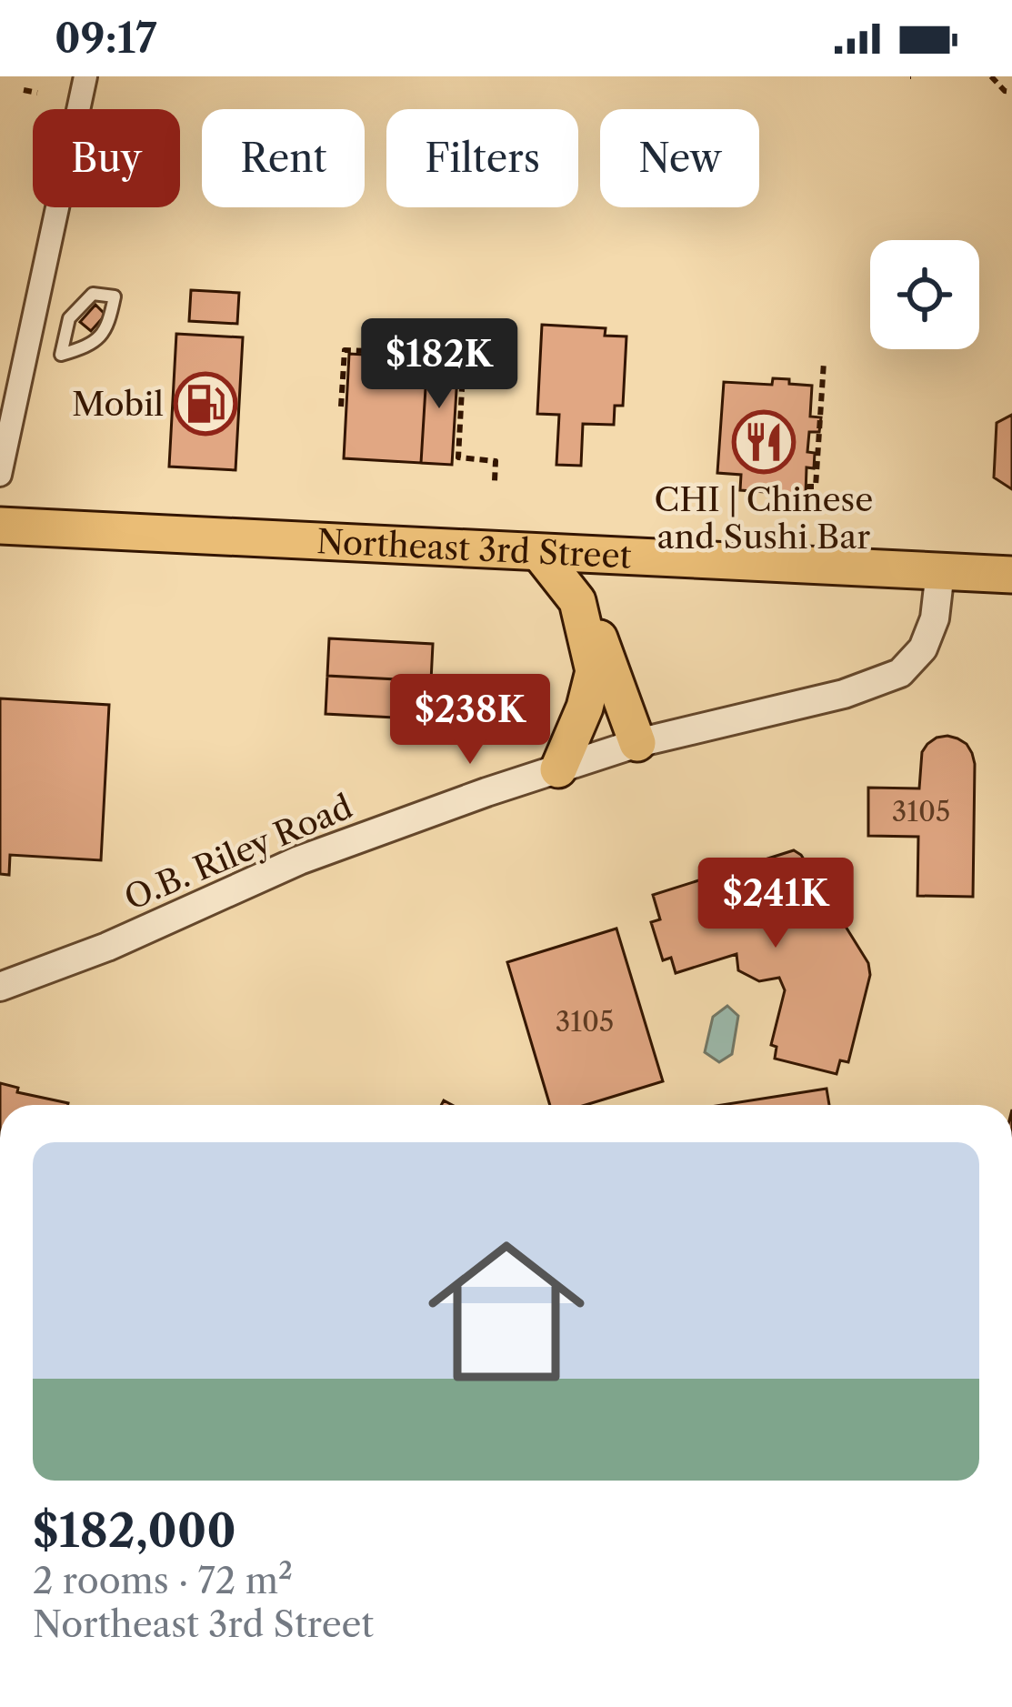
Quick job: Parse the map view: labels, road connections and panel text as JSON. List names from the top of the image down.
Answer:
{
  "streets": {
    "main road": ["Northeast 3rd Street"],
    "street": ["O.B. Riley Road"]
  },
  "crossings": [
    ["Northeast 3rd Street", "O.B. Riley Road"]
  ],
  "places": {
    "fuel station": ["Mobil"],
    "restaurant": ["CHI | Chinese and Sushi Bar"]
  },
  "house_numbers": ["3105", "3105"],
  "page": {
    "status": "09:17",
    "chip": [
      "Buy",
      "Rent",
      "Filters",
      "New"
    ],
    "price": ["$182K", "$238K", "$241K"],
    "list": [
      {
        "name": "$182,000",
        "note": "2 rooms · 72 m² · Northeast 3rd Street"
      }
    ]
  }
}
